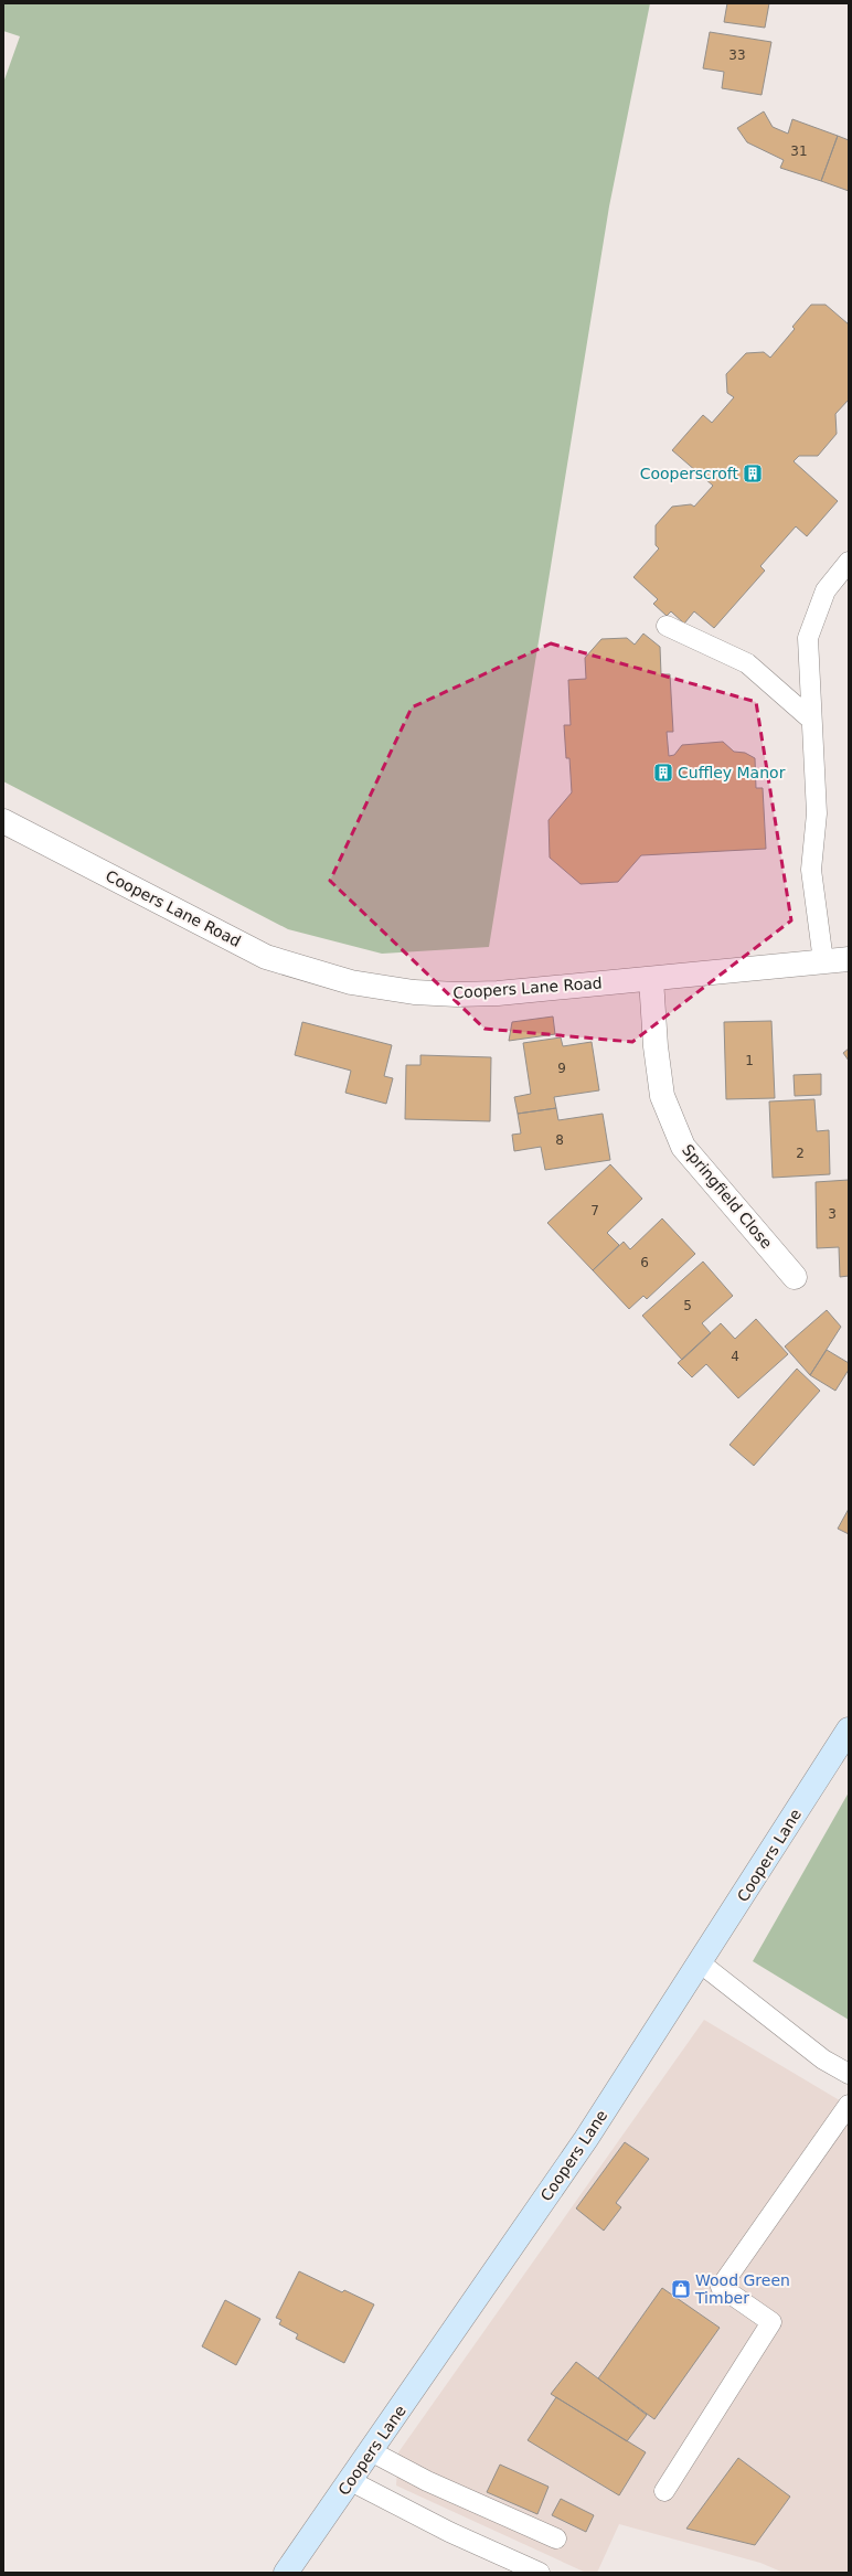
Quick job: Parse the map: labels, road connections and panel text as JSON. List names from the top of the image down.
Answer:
{
  "streets": {
    "main road": ["Coopers Lane"],
    "street": ["Coopers Lane Road", "Springfield Close"]
  },
  "crossings": [
    ["Coopers Lane Road", "Springfield Close"]
  ],
  "places": {
    "building": ["Cooperscroft", "Cuffley Manor"],
    "shop": ["Wood Green Timber"]
  },
  "house_numbers": [
    "33",
    "31",
    "1",
    "9",
    "8",
    "2",
    "7",
    "3",
    "6",
    "5",
    "4"
  ]
}
